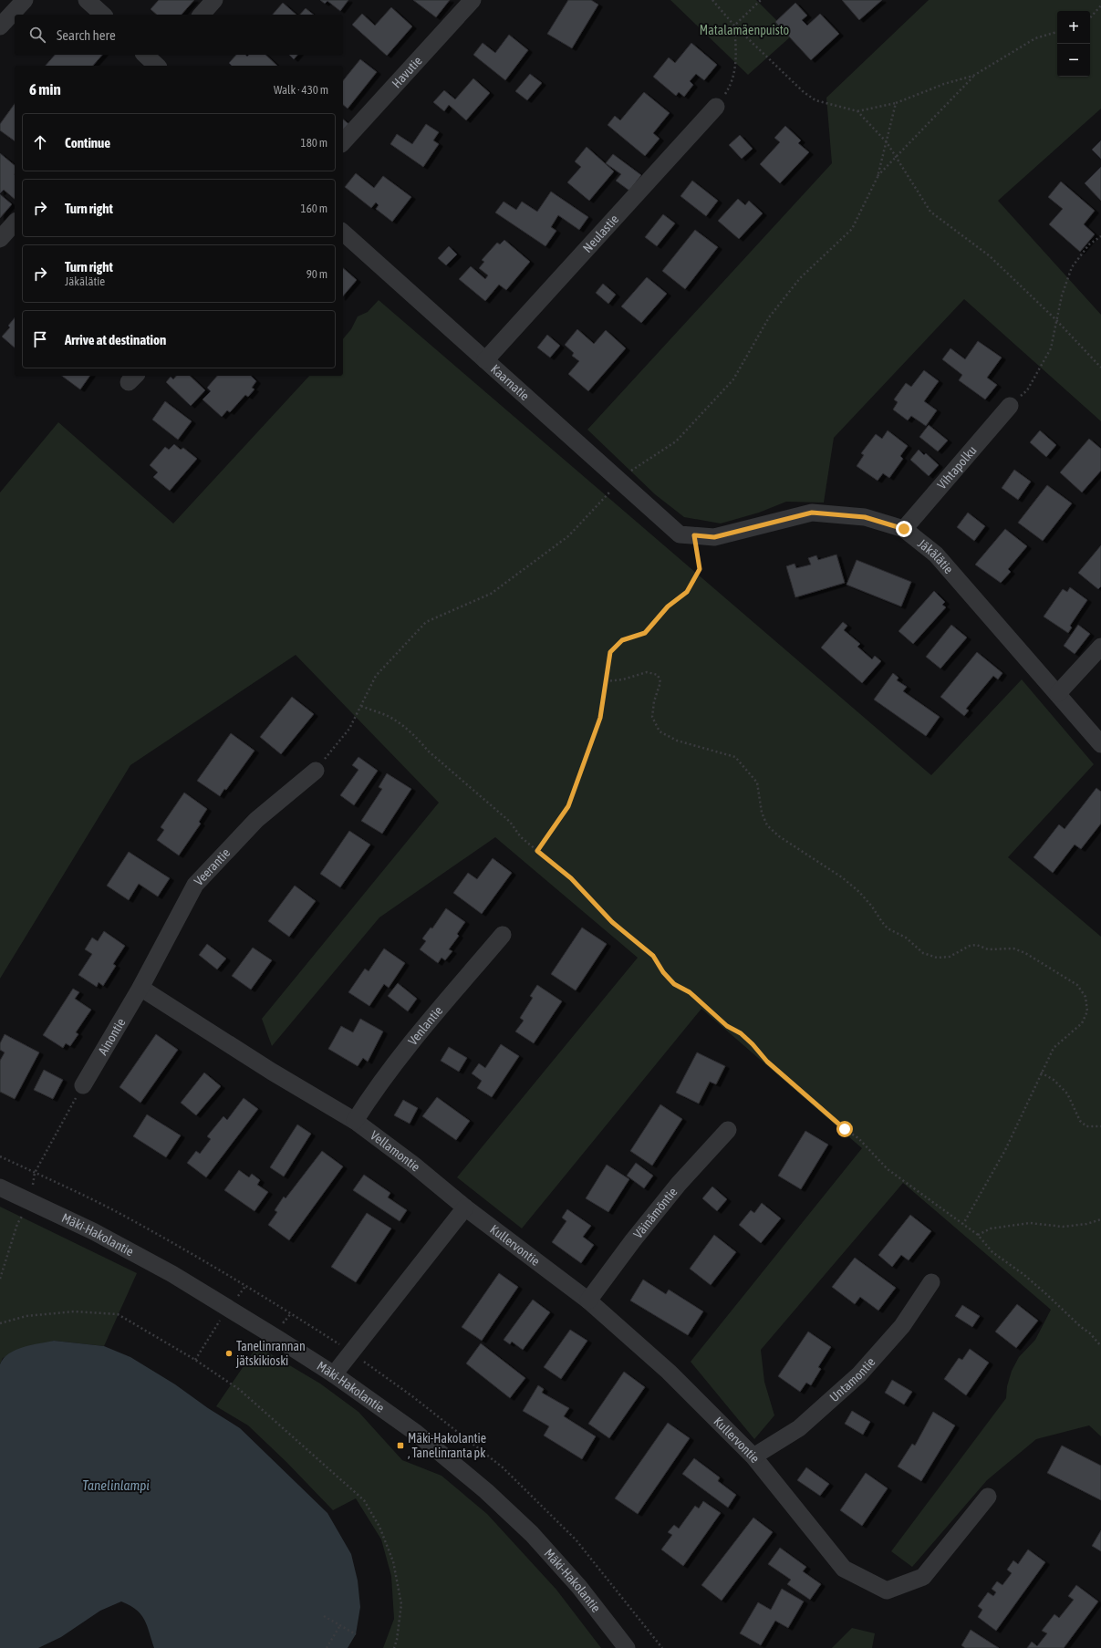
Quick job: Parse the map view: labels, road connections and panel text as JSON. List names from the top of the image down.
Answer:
{
  "streets": {
    "street": [
      "Havutie",
      "Neulastie",
      "Kaarnatie",
      "Vihtapolku",
      "Jäkälätie",
      "Veerantie",
      "Venlantie",
      "Ainontie",
      "Vellamontie",
      "Väinämöntie",
      "Mäki-Hakolantie",
      "Kullervontie",
      "Untamontie"
    ]
  },
  "crossings": [
    ["Neulastie", "Kaarnatie"],
    ["Kaarnatie", "Jäkälätie"],
    ["Vihtapolku", "Jäkälätie"],
    ["Veerantie", "Ainontie"],
    ["Veerantie", "Vellamontie"],
    ["Venlantie", "Vellamontie"],
    ["Ainontie", "Vellamontie"],
    ["Vellamontie", "Kullervontie"],
    ["Väinämöntie", "Kullervontie"],
    ["Kullervontie", "Untamontie"]
  ],
  "water": ["Tanelinlampi"],
  "parks": ["Matalamäenpuisto"],
  "places": {
    "other": ["Tanelinrannan jätskikioski"],
    "transit": ["Mäki-Hakolantie , Tanelinranta pk"]
  },
  "page": {
    "map_buttons": ["+", "−"],
    "search": "Search here",
    "heading": ["6 min", "Walk · 430 m"],
    "list": [
      ["Continue", "180 m"],
      ["Turn right", "160 m"],
      ["Turn right", "Jäkälätie", "90 m"],
      "Arrive at destination"
    ]
  }
}
